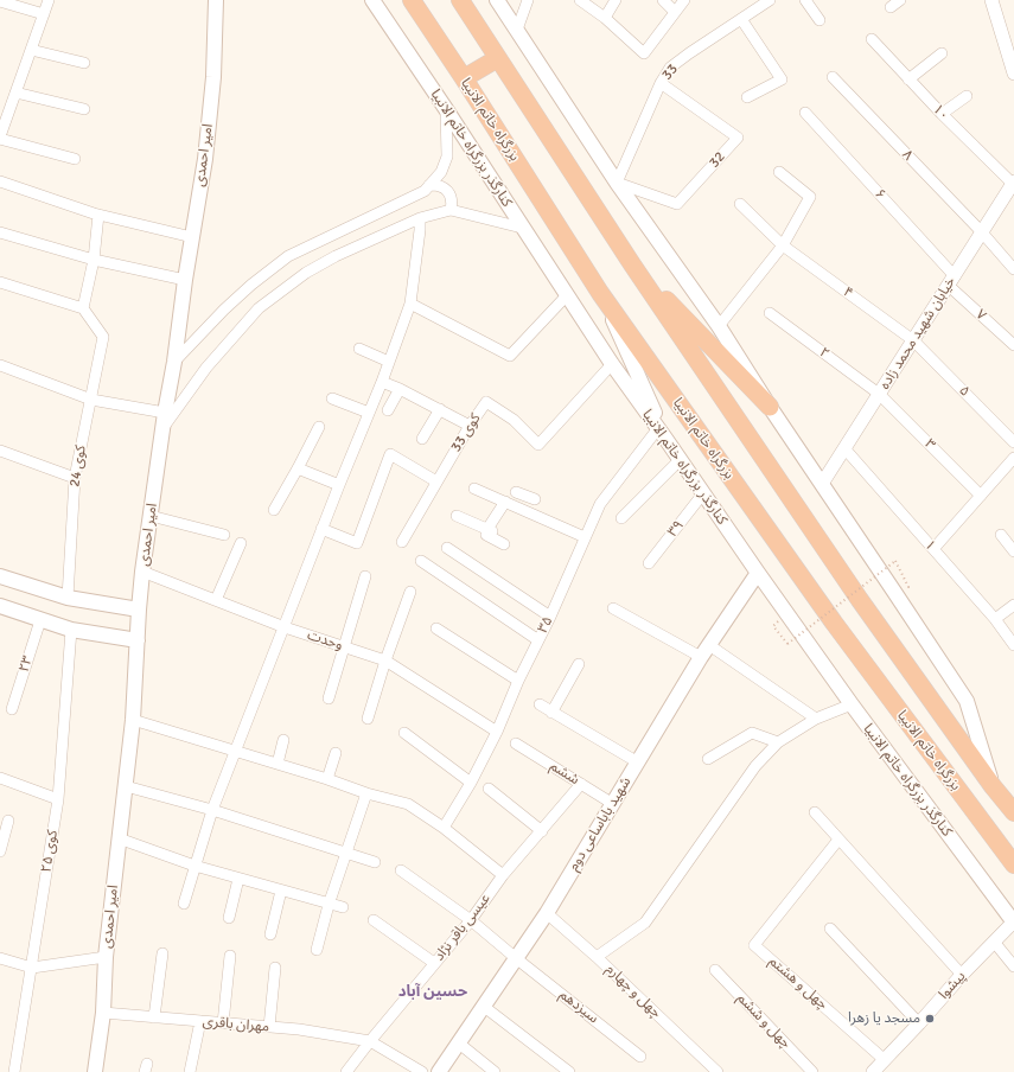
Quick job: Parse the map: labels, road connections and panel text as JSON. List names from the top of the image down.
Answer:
{
  "streets": {
    "highway": ["بزرگراه خاتم الانبیا"],
    "main road": ["کنارگذر بزرگراه خاتم الانبیا", "امیر احمدی", "شهید باباساعی دوم"],
    "street": [
      "33",
      "۱۰",
      "۸",
      "32",
      "۶",
      "۴",
      "۷",
      "خیابان شهید محمد زاده",
      "۲",
      "۵",
      "کوی 33",
      "۳",
      "کوی 24",
      "۳۹",
      "۱",
      "۳۵",
      "وحدت",
      "۲۳",
      "ششم",
      "کوی ۲۵",
      "عیسی باقر نژاد",
      "چهل و هشتم",
      "پیشوا",
      "چهل و چهارم",
      "سیزدهم",
      "چهل و ششم",
      "مهران باقری"
    ]
  },
  "crossings": [
    ["33", "32"],
    ["۱۰", "خیابان شهید محمد زاده"],
    ["کنارگذر بزرگراه خاتم الانبیا", "کوی 33"],
    ["کنارگذر بزرگراه خاتم الانبیا", "۳۹"],
    ["کنارگذر بزرگراه خاتم الانبیا", "۳۵"],
    ["کنارگذر بزرگراه خاتم الانبیا", "شهید باباساعی دوم"],
    ["کنارگذر بزرگراه خاتم الانبیا", "پیشوا"],
    ["امیر احمدی", "وحدت"],
    ["امیر احمدی", "مهران باقری"],
    ["۸", "خیابان شهید محمد زاده"],
    ["۶", "۷"],
    ["۶", "خیابان شهید محمد زاده"],
    ["۴", "خیابان شهید محمد زاده"],
    ["۴", "۵"],
    ["۷", "خیابان شهید محمد زاده"],
    ["خیابان شهید محمد زاده", "۲"],
    ["خیابان شهید محمد زاده", "۵"],
    ["خیابان شهید محمد زاده", "۳"],
    ["خیابان شهید محمد زاده", "۱"],
    ["۲", "۳"],
    ["۳۵", "وحدت"],
    ["ششم", "شهید باباساعی دوم"],
    ["ششم", "عیسی باقر نژاد"],
    ["شهید باباساعی دوم", "چهل و چهارم"],
    ["شهید باباساعی دوم", "سیزدهم"],
    ["عیسی باقر نژاد", "سیزدهم"],
    ["عیسی باقر نژاد", "مهران باقری"],
    ["چهل و هشتم", "پیشوا"]
  ],
  "districts": ["حسین آباد"],
  "places": ["مسجد یا زهرا"]
}
